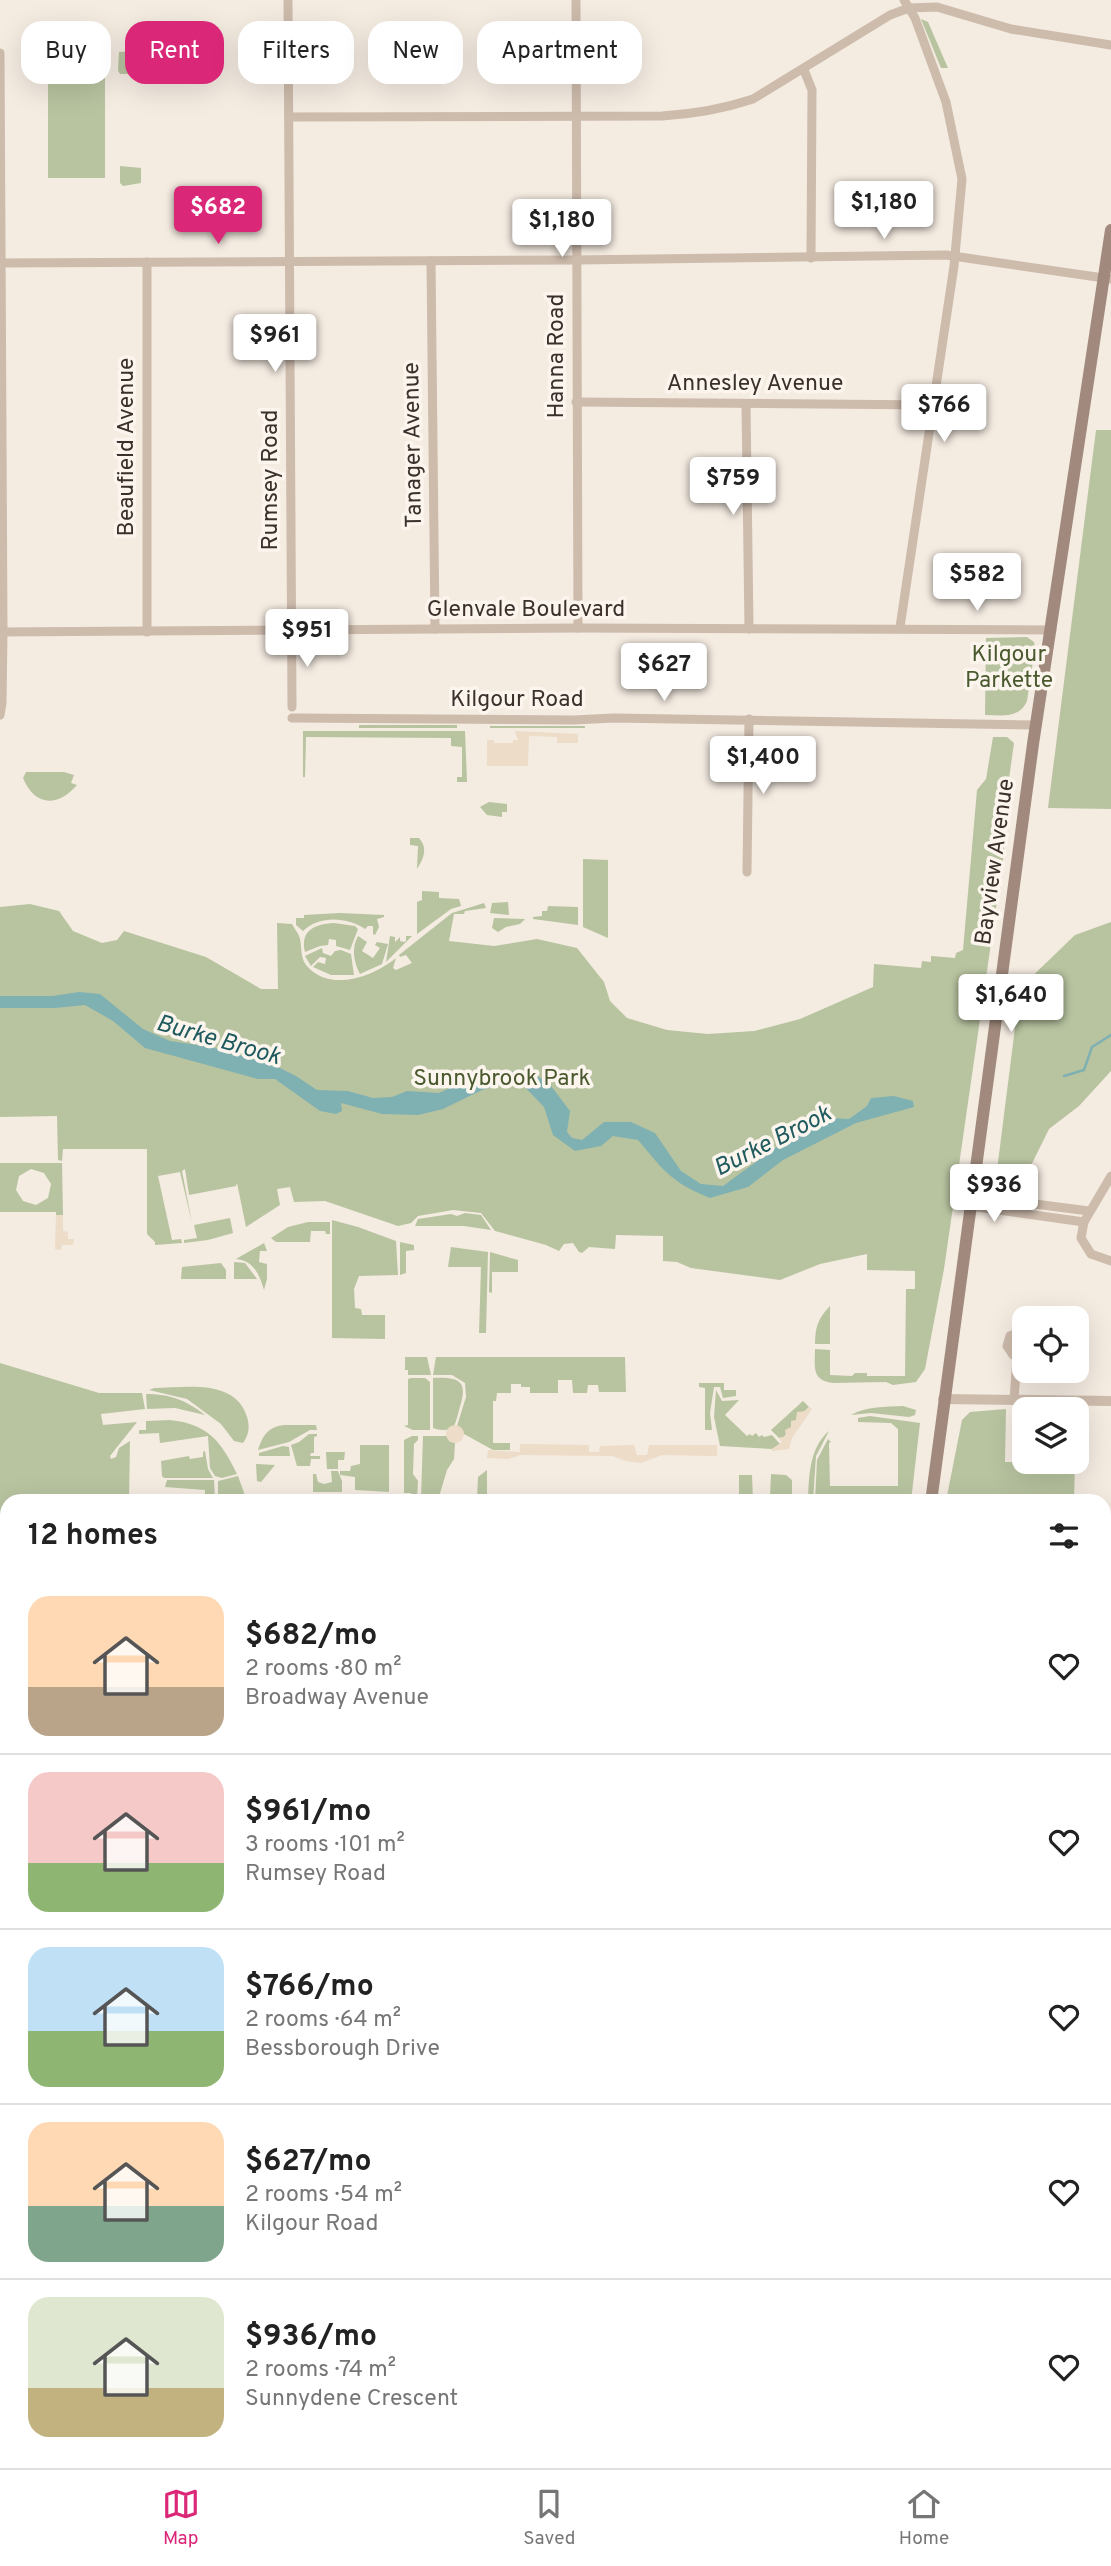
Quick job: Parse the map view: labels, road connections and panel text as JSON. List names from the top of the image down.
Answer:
{
  "streets": {
    "main road": ["Bayview Avenue"],
    "street": [
      "Hanna Road",
      "Annesley Avenue",
      "Tanager Avenue",
      "Beaufield Avenue",
      "Rumsey Road",
      "Glenvale Boulevard",
      "Kilgour Road"
    ]
  },
  "crossings": [
    ["Hanna Road", "Annesley Avenue"],
    ["Hanna Road", "Glenvale Boulevard"],
    ["Tanager Avenue", "Glenvale Boulevard"],
    ["Beaufield Avenue", "Glenvale Boulevard"],
    ["Rumsey Road", "Glenvale Boulevard"],
    ["Glenvale Boulevard", "Bayview Avenue"],
    ["Kilgour Road", "Bayview Avenue"]
  ],
  "water": ["Burke Brook"],
  "parks": ["Kilgour Parkette", "Sunnybrook Park"],
  "page": {
    "chip": [
      "Buy",
      "Rent",
      "Filters",
      "New",
      "Apartment"
    ],
    "price": [
      "$1,180",
      "$682",
      "$1,180",
      "$961",
      "$766",
      "$759",
      "$582",
      "$951",
      "$627",
      "$1,400",
      "$1,640",
      "$936"
    ],
    "heading": "12 homes",
    "list": [
      {
        "name": "$682/mo",
        "note": "2 rooms · 80 m² · Broadway Avenue"
      },
      {
        "name": "$961/mo",
        "note": "3 rooms · 101 m² · Rumsey Road"
      },
      {
        "name": "$766/mo",
        "note": "2 rooms · 64 m² · Bessborough Drive"
      },
      {
        "name": "$627/mo",
        "note": "2 rooms · 54 m² · Kilgour Road"
      },
      {
        "name": "$936/mo",
        "note": "2 rooms · 74 m² · Sunnydene Crescent"
      }
    ],
    "tabs": ["Map", "Saved", "Home"]
  }
}
